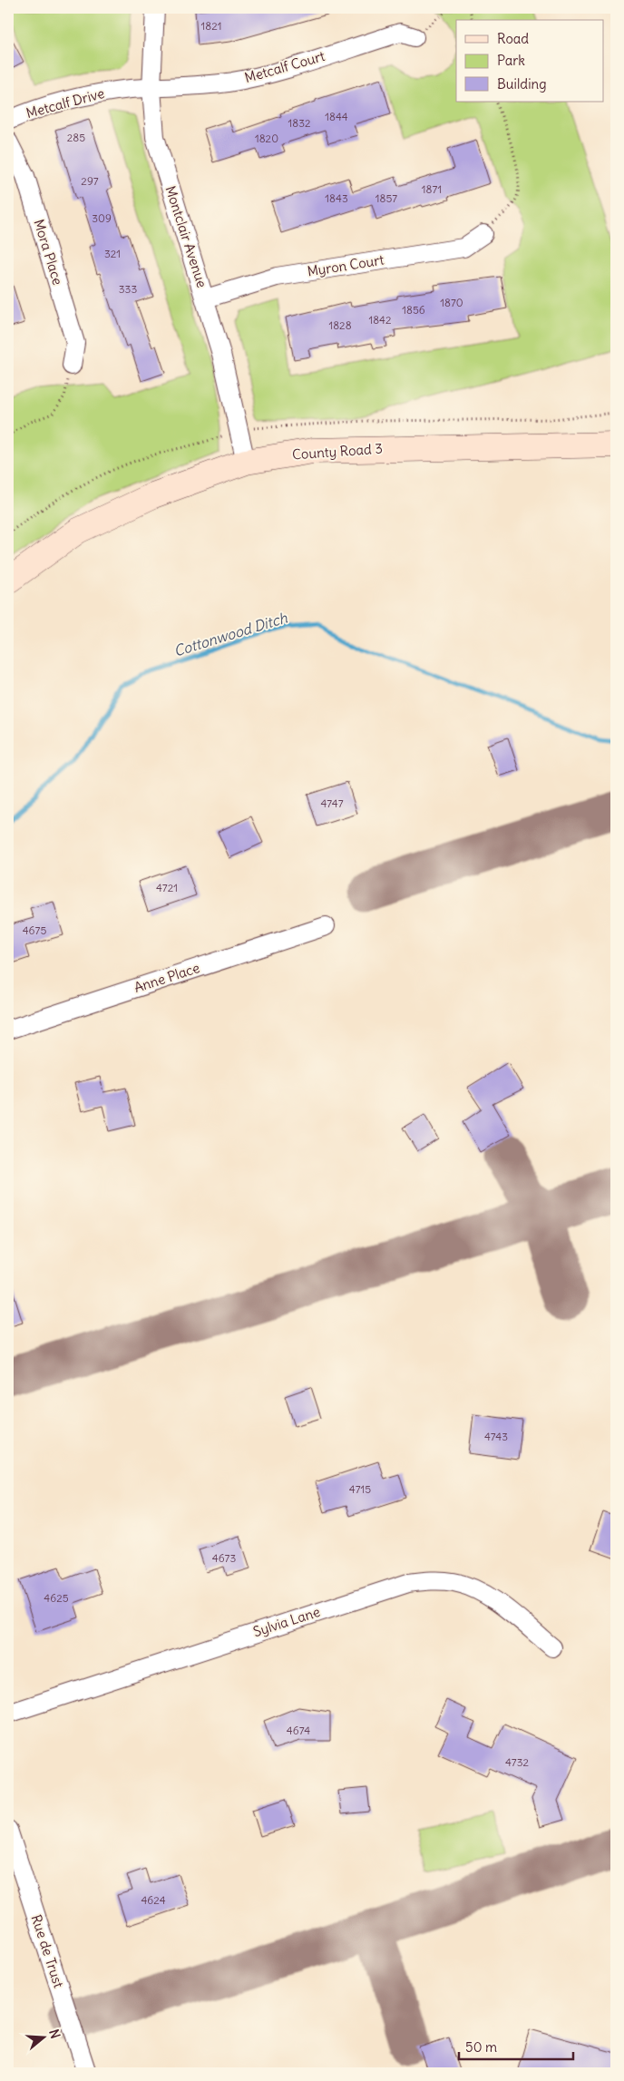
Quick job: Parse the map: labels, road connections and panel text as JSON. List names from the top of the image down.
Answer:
{
  "streets": {
    "street": [
      "Metcalf Court",
      "Metcalf Drive",
      "Montclair Avenue",
      "Mora Place",
      "Myron Court",
      "County Road 3",
      "Anne Place",
      "Sylvia Lane",
      "Rue de Trust"
    ]
  },
  "crossings": [
    ["Metcalf Court", "Metcalf Drive"],
    ["Metcalf Court", "Montclair Avenue"],
    ["Metcalf Drive", "Montclair Avenue"],
    ["Montclair Avenue", "Myron Court"],
    ["Montclair Avenue", "County Road 3"]
  ],
  "water": ["Cottonwood Ditch"],
  "house_numbers": [
    "1821",
    "1844",
    "1832",
    "285",
    "1820",
    "297",
    "1871",
    "1843",
    "1857",
    "309",
    "321",
    "333",
    "1870",
    "1856",
    "1842",
    "1828",
    "4747",
    "4721",
    "4675",
    "4743",
    "4715",
    "4673",
    "4625",
    "4674",
    "4732",
    "4624"
  ],
  "legend": ["Road", "Park", "Building"],
  "scale_bar": "50 m",
  "north": "right"
}
